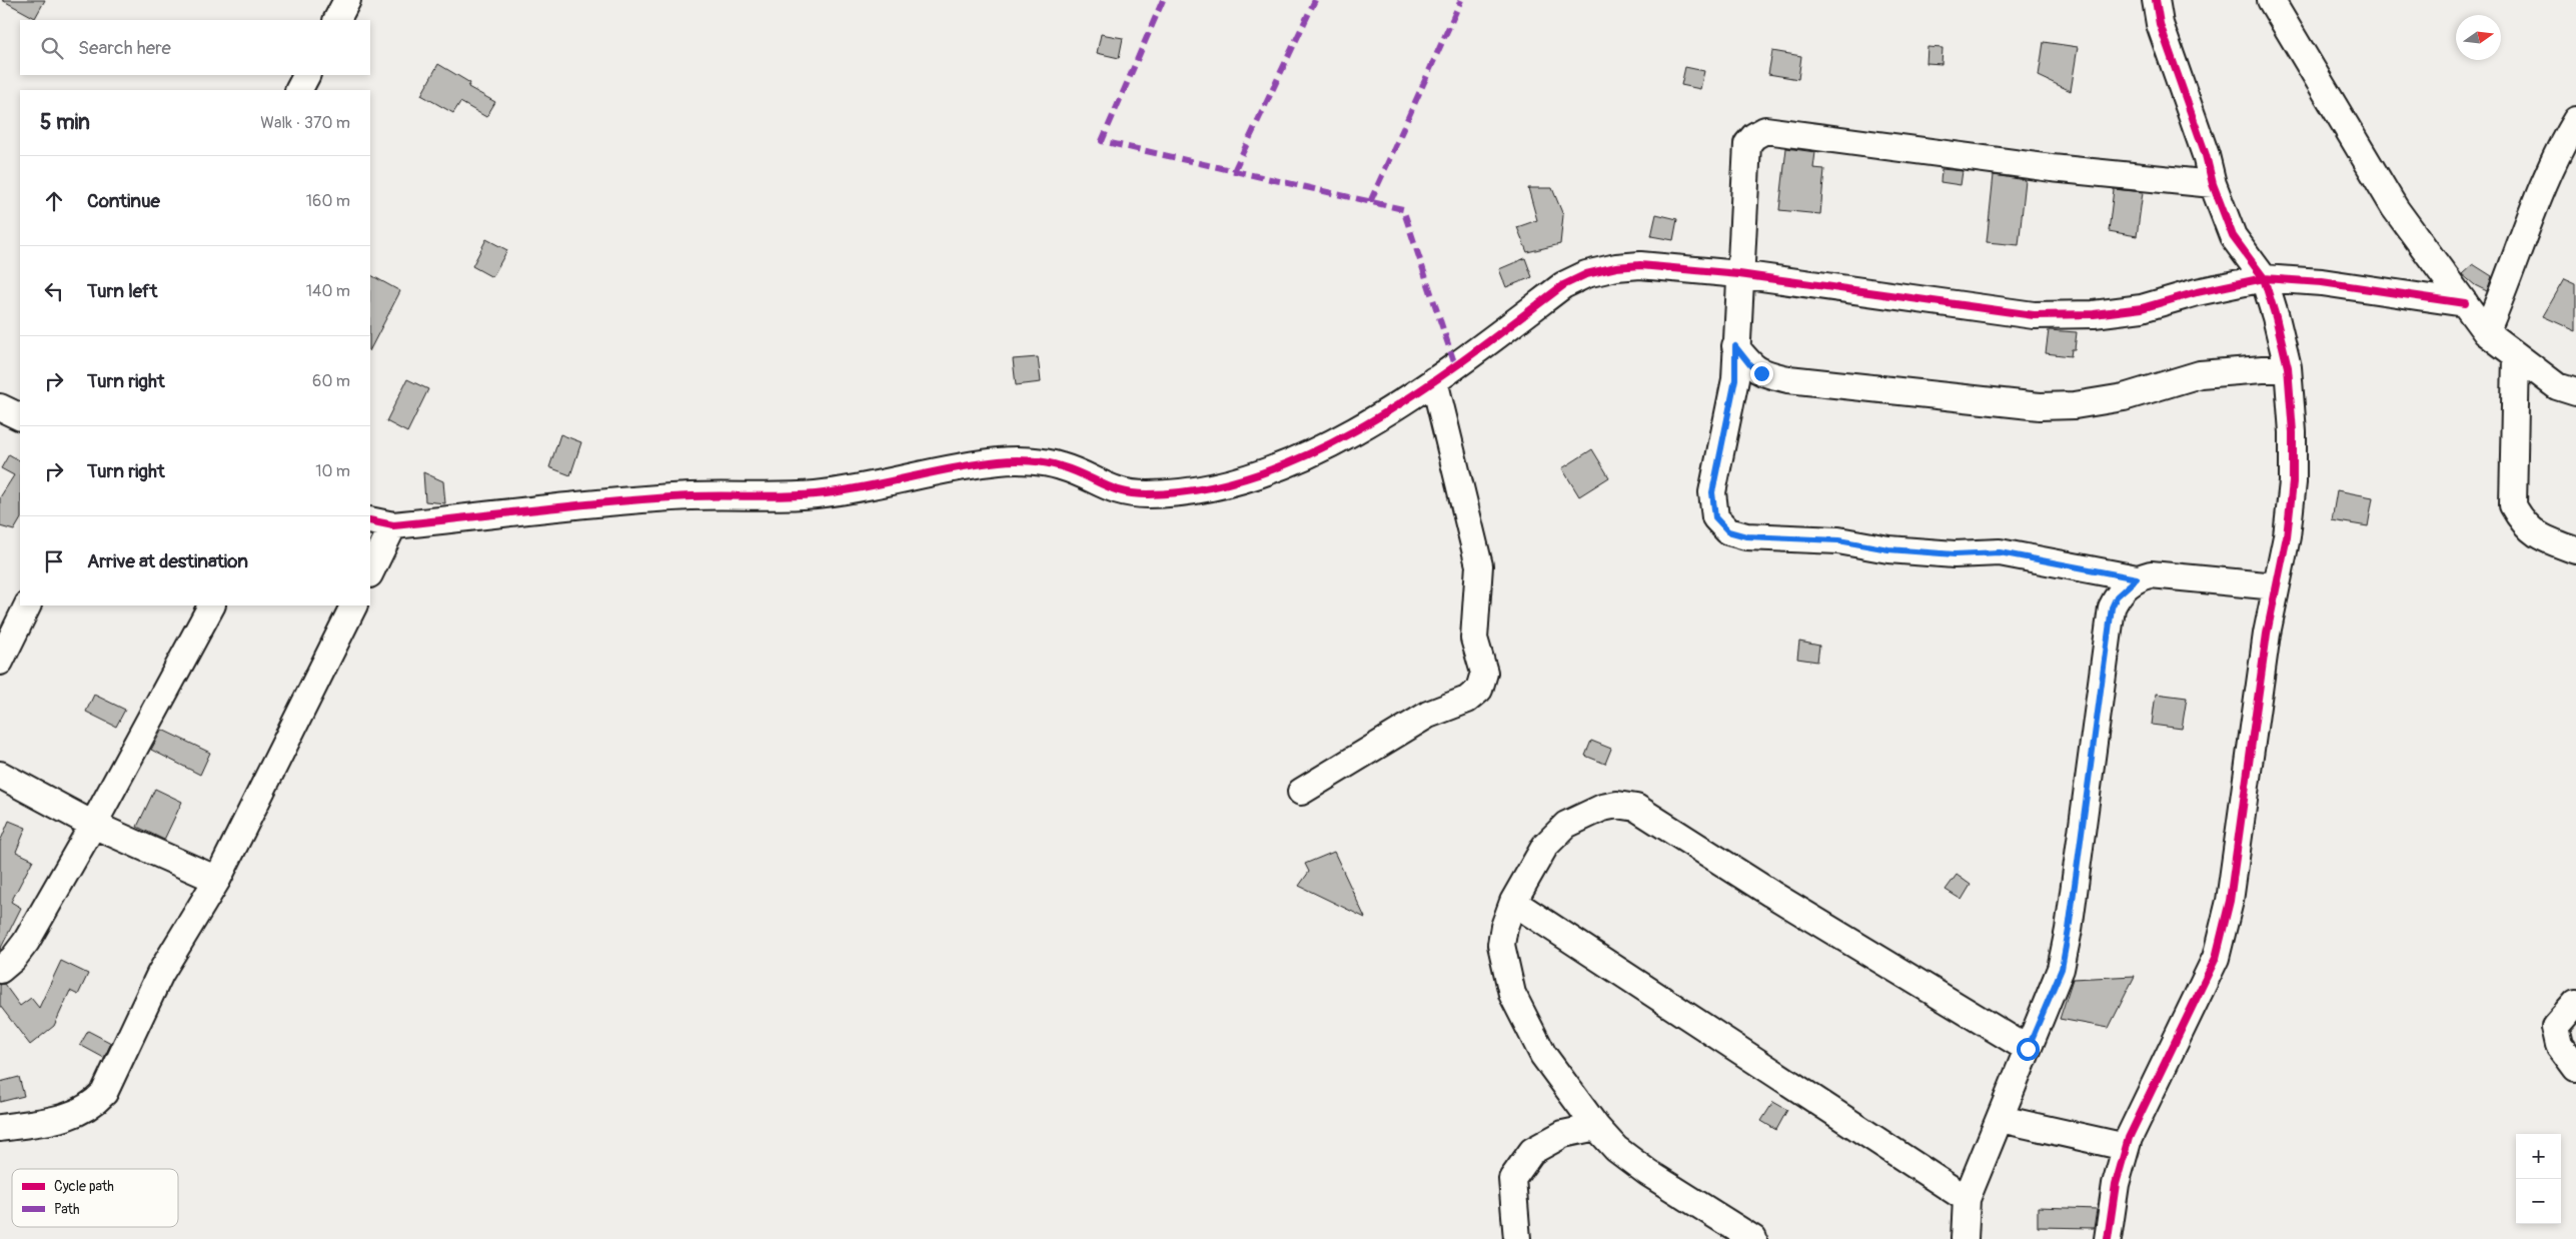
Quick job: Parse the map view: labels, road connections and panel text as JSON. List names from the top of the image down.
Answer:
{
  "legend": ["Cycle path", "Path"],
  "north": "right",
  "page": {
    "search": "Search here",
    "heading": ["5 min", "Walk · 370 m"],
    "list": [
      ["Continue", "160 m"],
      ["Turn left", "140 m"],
      ["Turn right", "60 m"],
      ["Turn right", "10 m"],
      "Arrive at destination"
    ],
    "map_buttons": ["+", "−"]
  }
}
